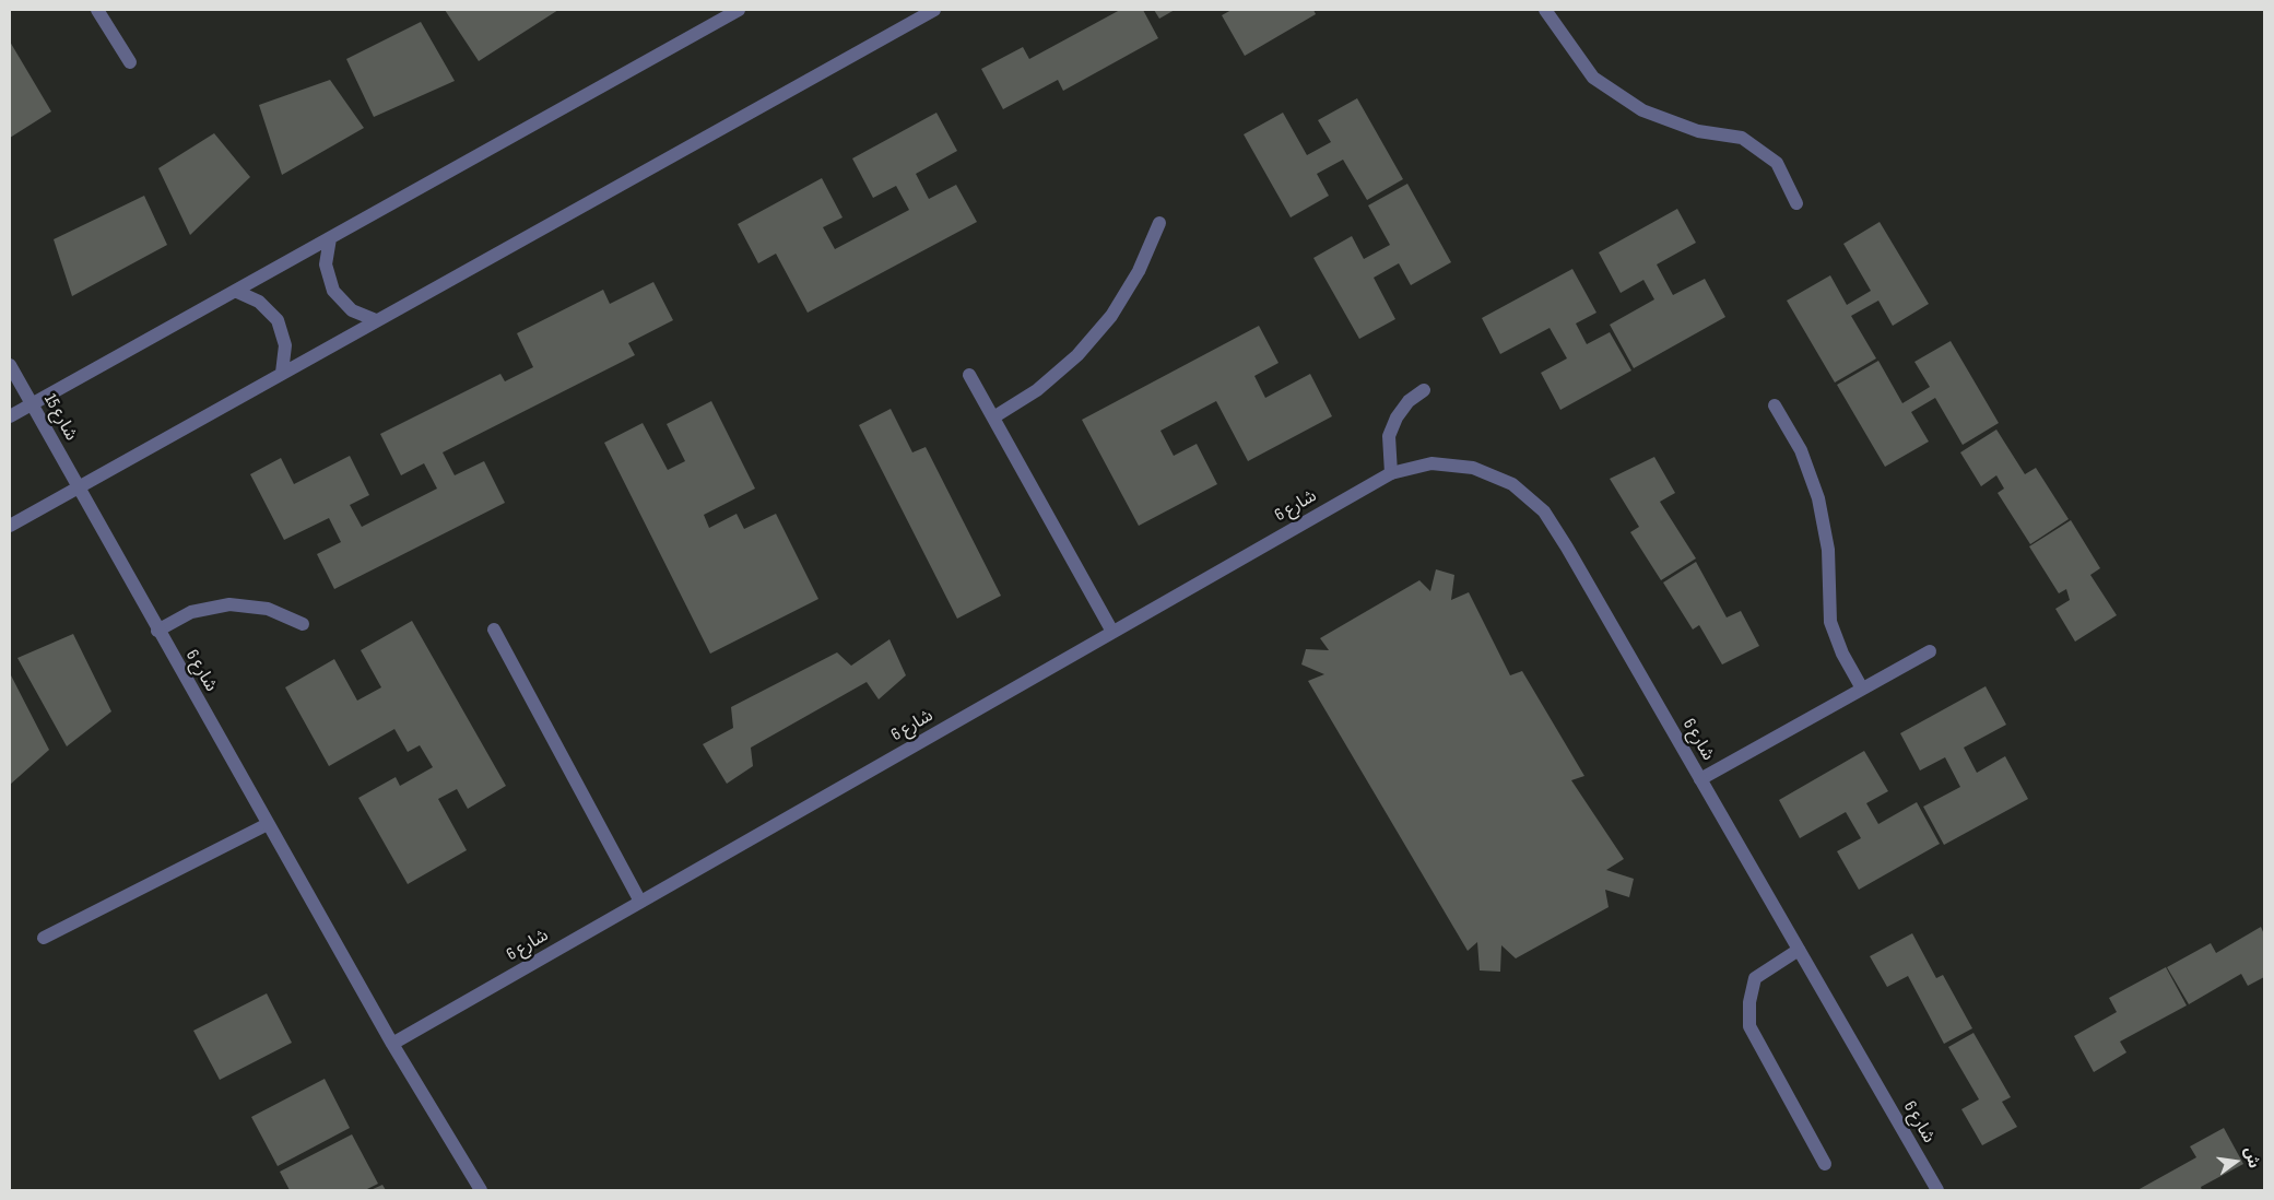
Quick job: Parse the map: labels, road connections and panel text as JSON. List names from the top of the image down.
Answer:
{
  "streets": {
    "street": ["شارع 15", "شارع 6"]
  },
  "crossings": [
    ["شارع 15", "شارع 6"]
  ],
  "north": "right"
}
